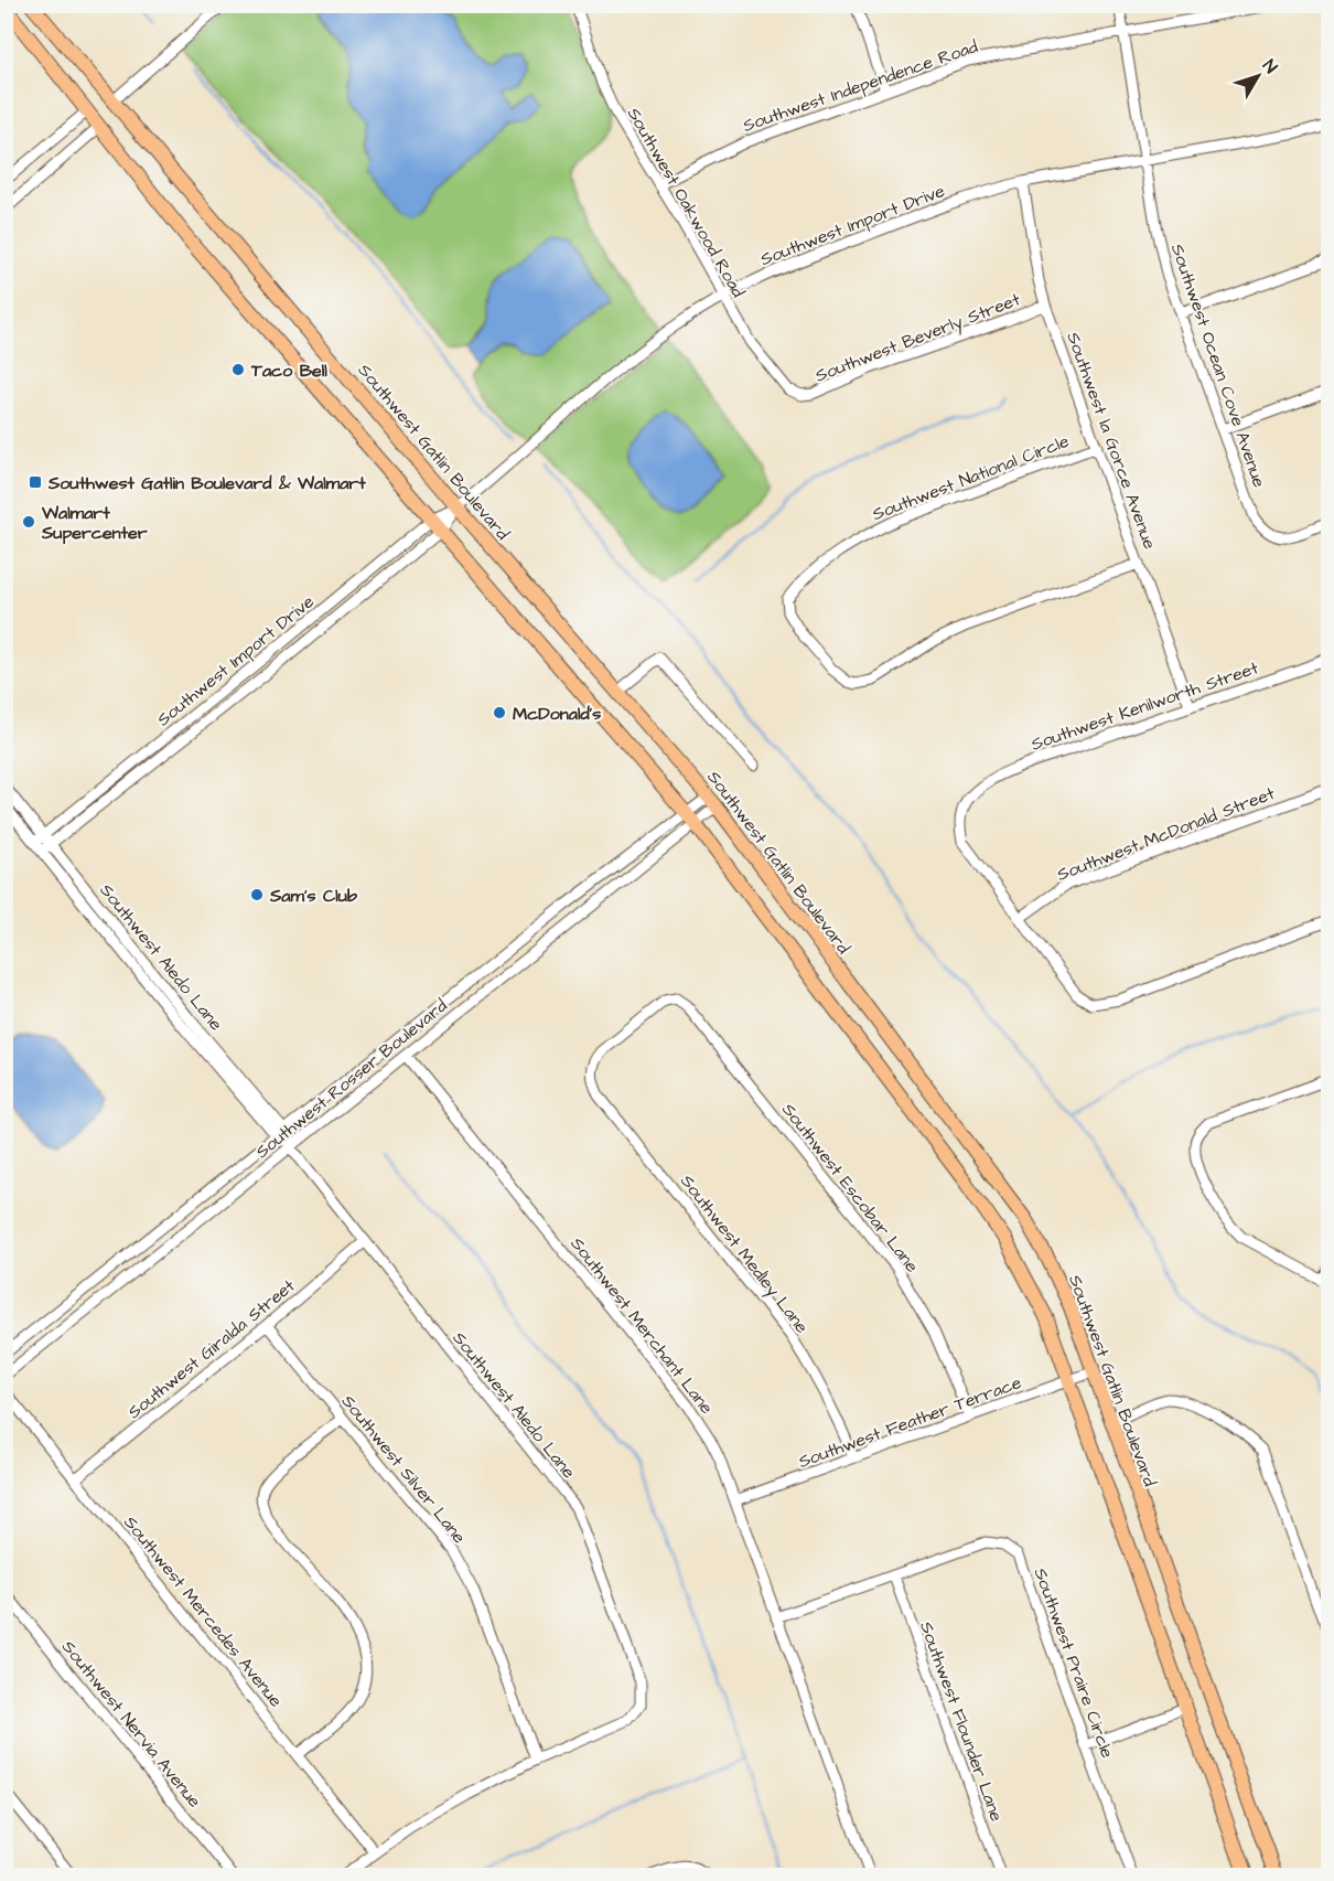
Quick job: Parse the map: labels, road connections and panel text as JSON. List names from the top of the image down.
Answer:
{
  "streets": {
    "main road": ["Southwest Gatlin Boulevard"],
    "street": [
      "Southwest Independence Road",
      "Southwest Oakwood Road",
      "Southwest Import Drive",
      "Southwest Beverly Street",
      "Southwest Ocean Cove Avenue",
      "Southwest la Gorce Avenue",
      "Southwest National Circle",
      "Southwest Kenilworth Street",
      "Southwest McDonald Street",
      "Southwest Aledo Lane",
      "Southwest Rosser Boulevard",
      "Southwest Escobar Lane",
      "Southwest Medley Lane",
      "Southwest Merchant Lane",
      "Southwest Giralda Street",
      "Southwest Feather Terrace",
      "Southwest Silver Lane",
      "Southwest Mercedes Avenue",
      "Southwest Praire Circle",
      "Southwest Flounder Lane",
      "Southwest Nervia Avenue"
    ]
  },
  "crossings": [
    ["Southwest Independence Road", "Southwest Oakwood Road"],
    ["Southwest Independence Road", "Southwest Ocean Cove Avenue"],
    ["Southwest Oakwood Road", "Southwest Import Drive"],
    ["Southwest Oakwood Road", "Southwest Beverly Street"],
    ["Southwest Import Drive", "Southwest Ocean Cove Avenue"],
    ["Southwest Import Drive", "Southwest la Gorce Avenue"],
    ["Southwest Import Drive", "Southwest Gatlin Boulevard"],
    ["Southwest Import Drive", "Southwest Aledo Lane"],
    ["Southwest Beverly Street", "Southwest la Gorce Avenue"],
    ["Southwest la Gorce Avenue", "Southwest National Circle"],
    ["Southwest la Gorce Avenue", "Southwest Kenilworth Street"],
    ["Southwest Gatlin Boulevard", "Southwest Rosser Boulevard"],
    ["Southwest Gatlin Boulevard", "Southwest Feather Terrace"],
    ["Southwest Kenilworth Street", "Southwest McDonald Street"],
    ["Southwest Aledo Lane", "Southwest Rosser Boulevard"],
    ["Southwest Aledo Lane", "Southwest Giralda Street"],
    ["Southwest Aledo Lane", "Southwest Silver Lane"],
    ["Southwest Rosser Boulevard", "Southwest Merchant Lane"],
    ["Southwest Escobar Lane", "Southwest Medley Lane"],
    ["Southwest Escobar Lane", "Southwest Feather Terrace"],
    ["Southwest Medley Lane", "Southwest Feather Terrace"],
    ["Southwest Merchant Lane", "Southwest Feather Terrace"],
    ["Southwest Merchant Lane", "Southwest Praire Circle"],
    ["Southwest Giralda Street", "Southwest Silver Lane"],
    ["Southwest Giralda Street", "Southwest Mercedes Avenue"],
    ["Southwest Praire Circle", "Southwest Flounder Lane"]
  ],
  "places": {
    "other": [
      "Taco Bell",
      "Walmart Supercenter",
      "McDonald's",
      "Sam's Club"
    ],
    "transit": ["Southwest Gatlin Boulevard & Walmart"]
  },
  "north": "top right"
}
